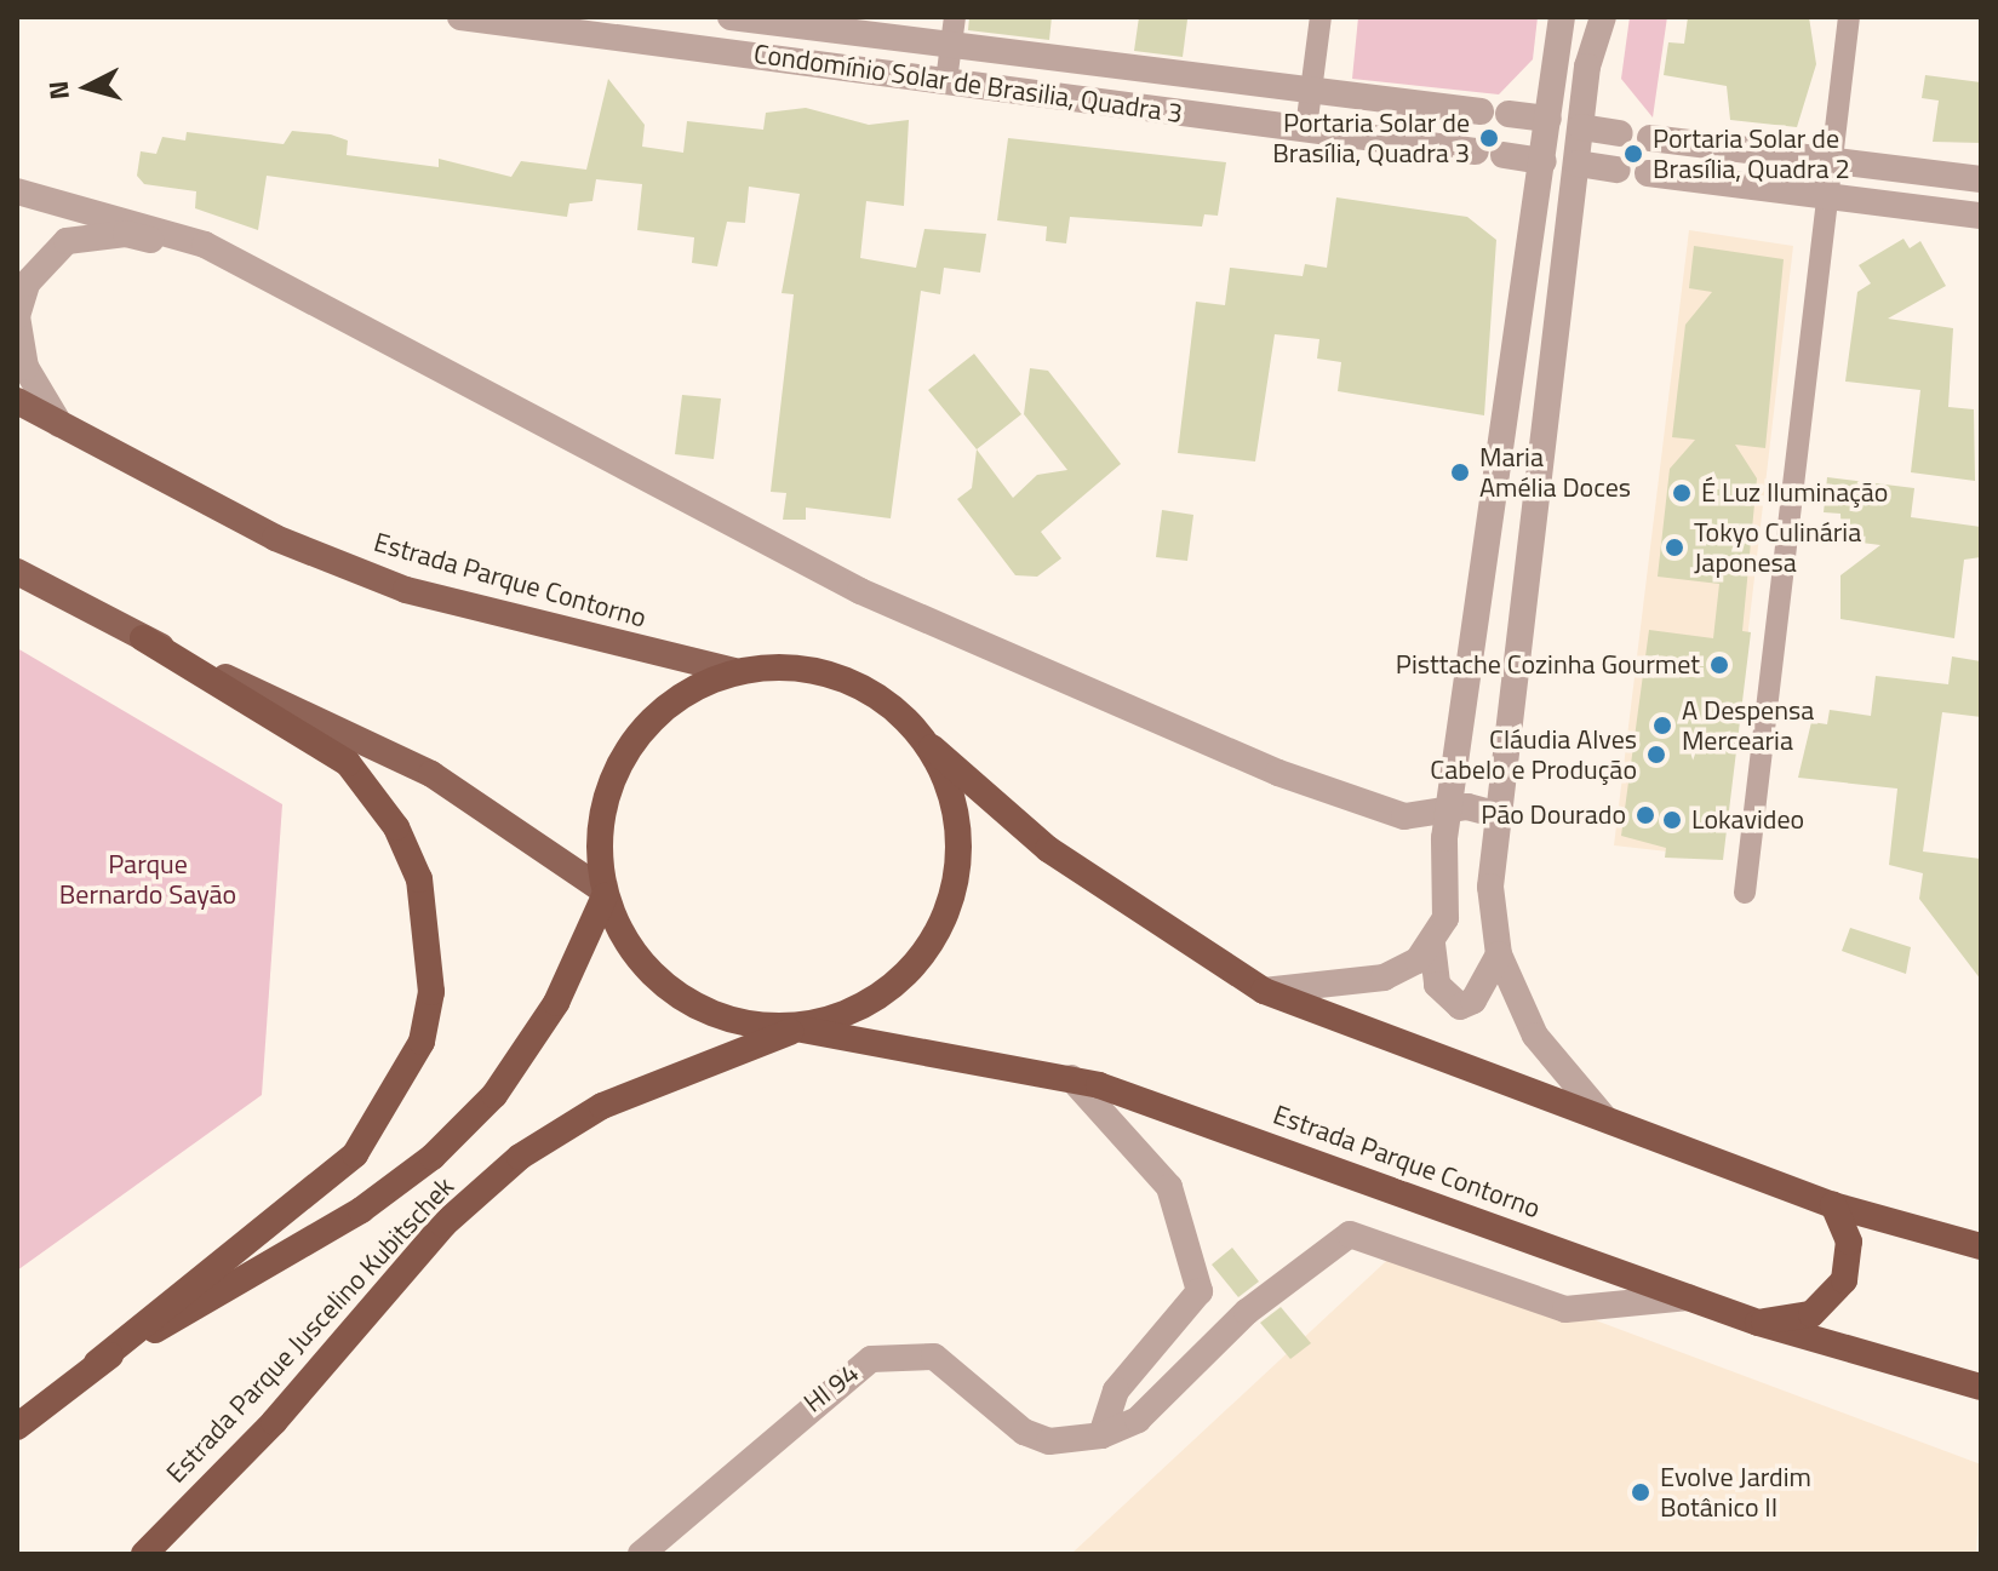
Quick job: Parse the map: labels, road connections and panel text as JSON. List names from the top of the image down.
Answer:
{
  "streets": {
    "highway": ["Estrada Parque Contorno", "Estrada Parque Juscelino Kubitschek"],
    "street": ["Condomínio Solar de Brasilia, Quadra 3", "HI 94"]
  },
  "crossings": [
    ["Estrada Parque Contorno", "Estrada Parque Juscelino Kubitschek"]
  ],
  "parks": ["Parque Bernardo Sayão"],
  "places": [
    "Portaria Solar de Brasília, Quadra 3",
    "Portaria Solar de Brasília, Quadra 2",
    "Maria Amélia Doces",
    "É Luz Iluminação",
    "Tokyo Culinária Japonesa",
    "Pisttache Cozinha Gourmet",
    "A Despensa Mercearia",
    "Cláudia Alves Cabelo e Produção",
    "Pão Dourado",
    "Lokavideo",
    "Evolve Jardim Botânico II"
  ],
  "north": "left"
}
